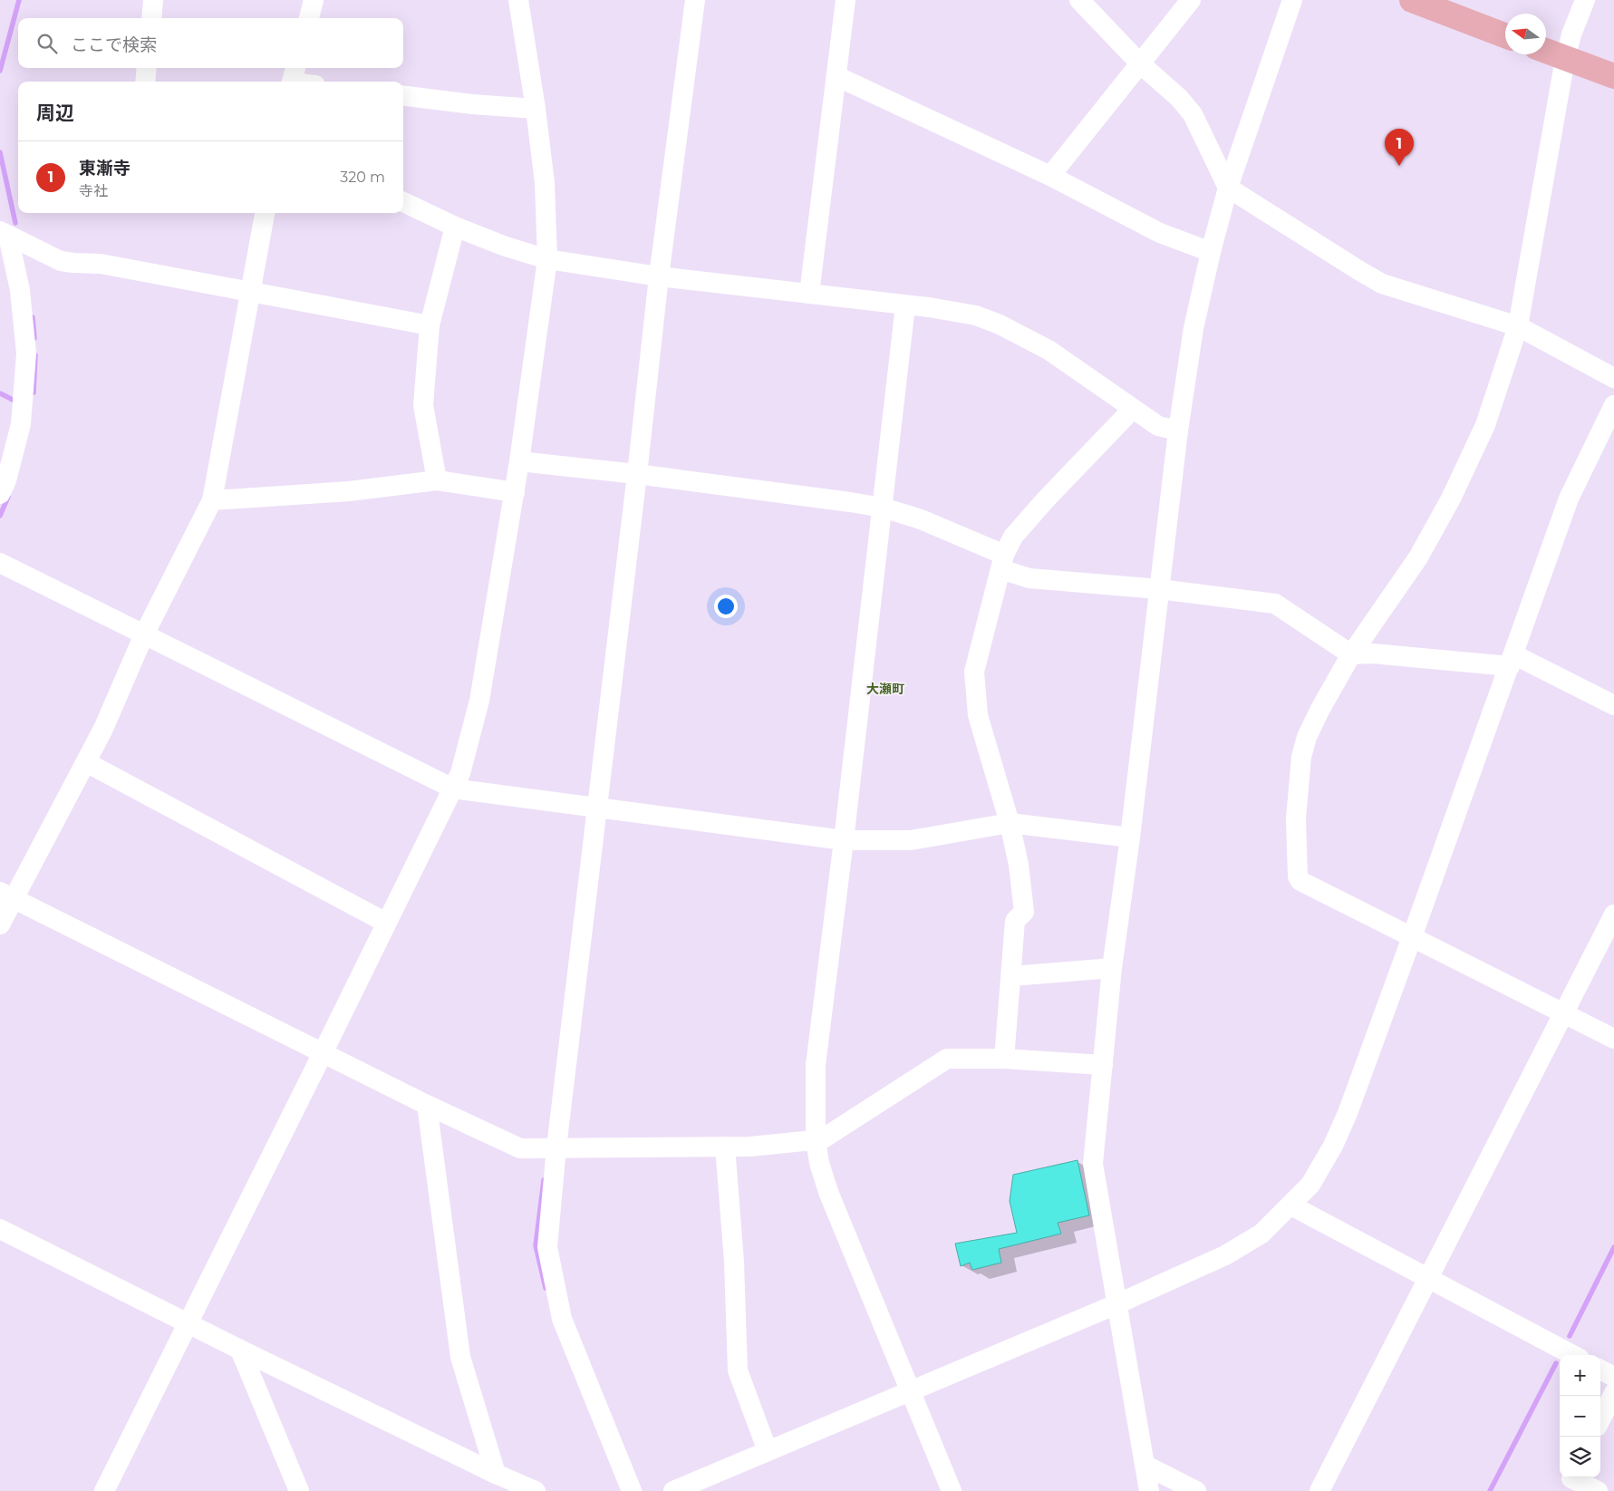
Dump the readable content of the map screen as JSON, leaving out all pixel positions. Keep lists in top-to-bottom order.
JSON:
{
  "districts": ["大瀬町"],
  "north": "left",
  "page": {
    "search": "ここで検索",
    "heading": "周辺",
    "pins": "1",
    "list": [
      {
        "mark": "1",
        "name": "東漸寺",
        "note": "寺社",
        "value": "320 m"
      }
    ],
    "map_buttons": ["+", "−"]
  }
}
